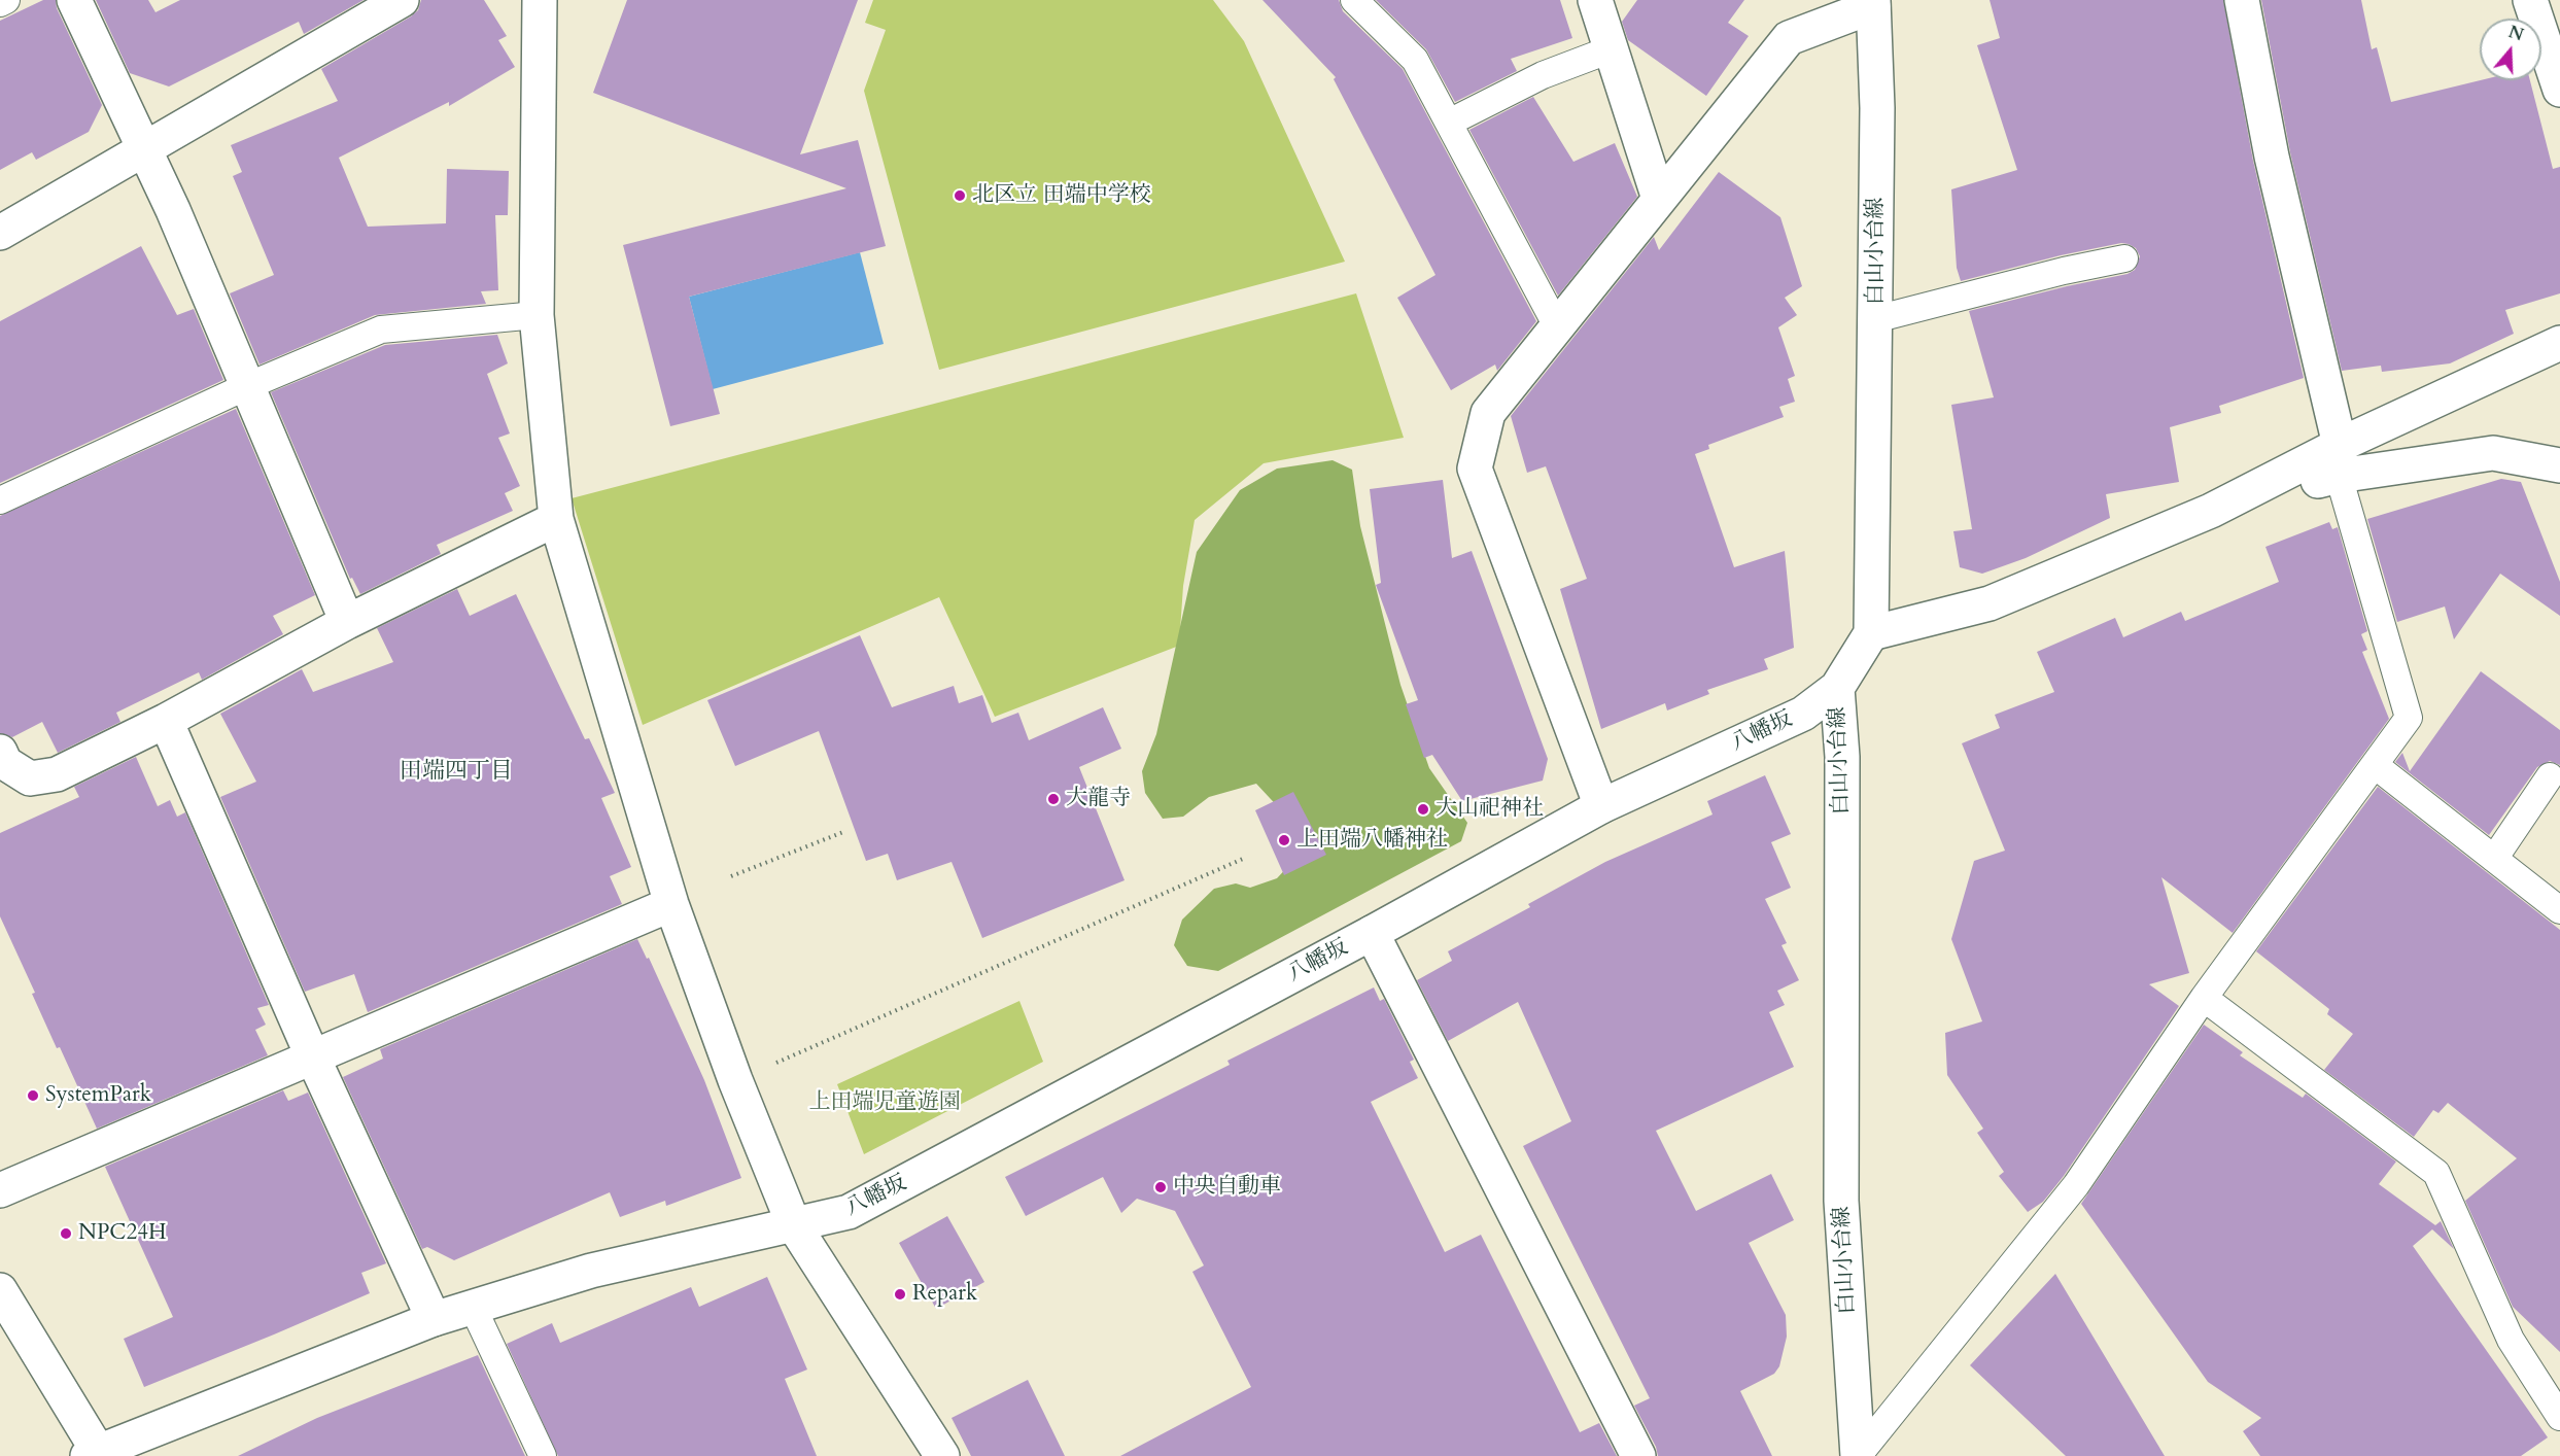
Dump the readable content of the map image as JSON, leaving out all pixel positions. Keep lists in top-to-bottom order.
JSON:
{
  "streets": {
    "street": ["白山小台線", "八幡坂"]
  },
  "crossings": [
    ["白山小台線", "八幡坂"]
  ],
  "districts": ["田端四丁目"],
  "parks": ["上田端児童遊園"],
  "places": [
    "北区立 田端中学校",
    "大龍寺",
    "大山祀神社",
    "上田端八幡神社",
    "SystemPark",
    "中央自動車",
    "NPC24H",
    "Repark"
  ],
  "north": "top"
}
